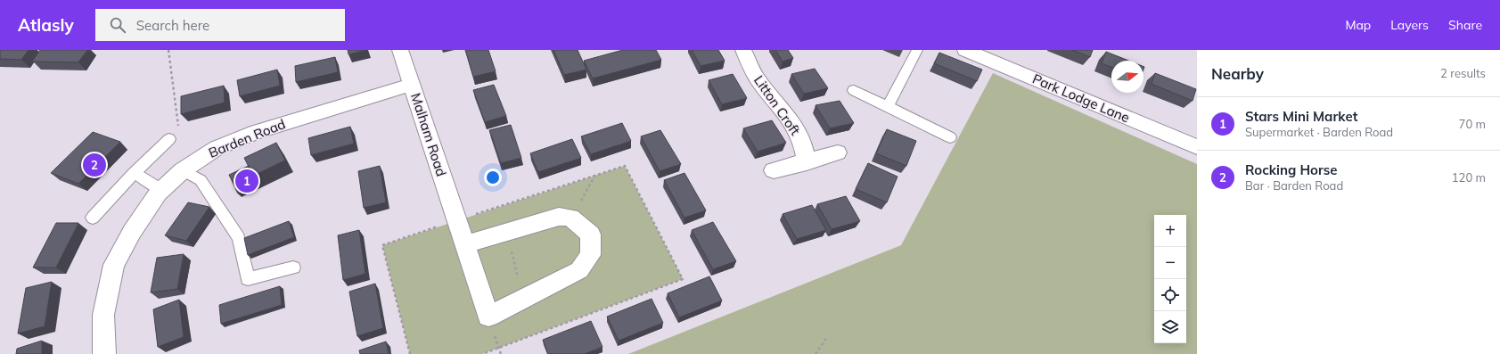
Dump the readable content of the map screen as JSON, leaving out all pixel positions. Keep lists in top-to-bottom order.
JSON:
{
  "streets": {
    "street": [
      "Park Lodge Lane",
      "Litton Croft",
      "Malham Road",
      "Barden Road"
    ]
  },
  "crossings": [
    ["Malham Road", "Barden Road"]
  ],
  "north": "right",
  "page": {
    "header": "Atlasly",
    "search": "Search here",
    "nav": ["Map", "Layers", "Share"],
    "heading": ["Nearby", "2 results"],
    "list": [
      {
        "mark": "1",
        "name": "Stars Mini Market",
        "note": "Supermarket · Barden Road",
        "value": "70 m"
      },
      {
        "mark": "2",
        "name": "Rocking Horse",
        "note": "Bar · Barden Road",
        "value": "120 m"
      }
    ],
    "pins": ["2", "1"],
    "map_buttons": ["+", "−"]
  }
}
